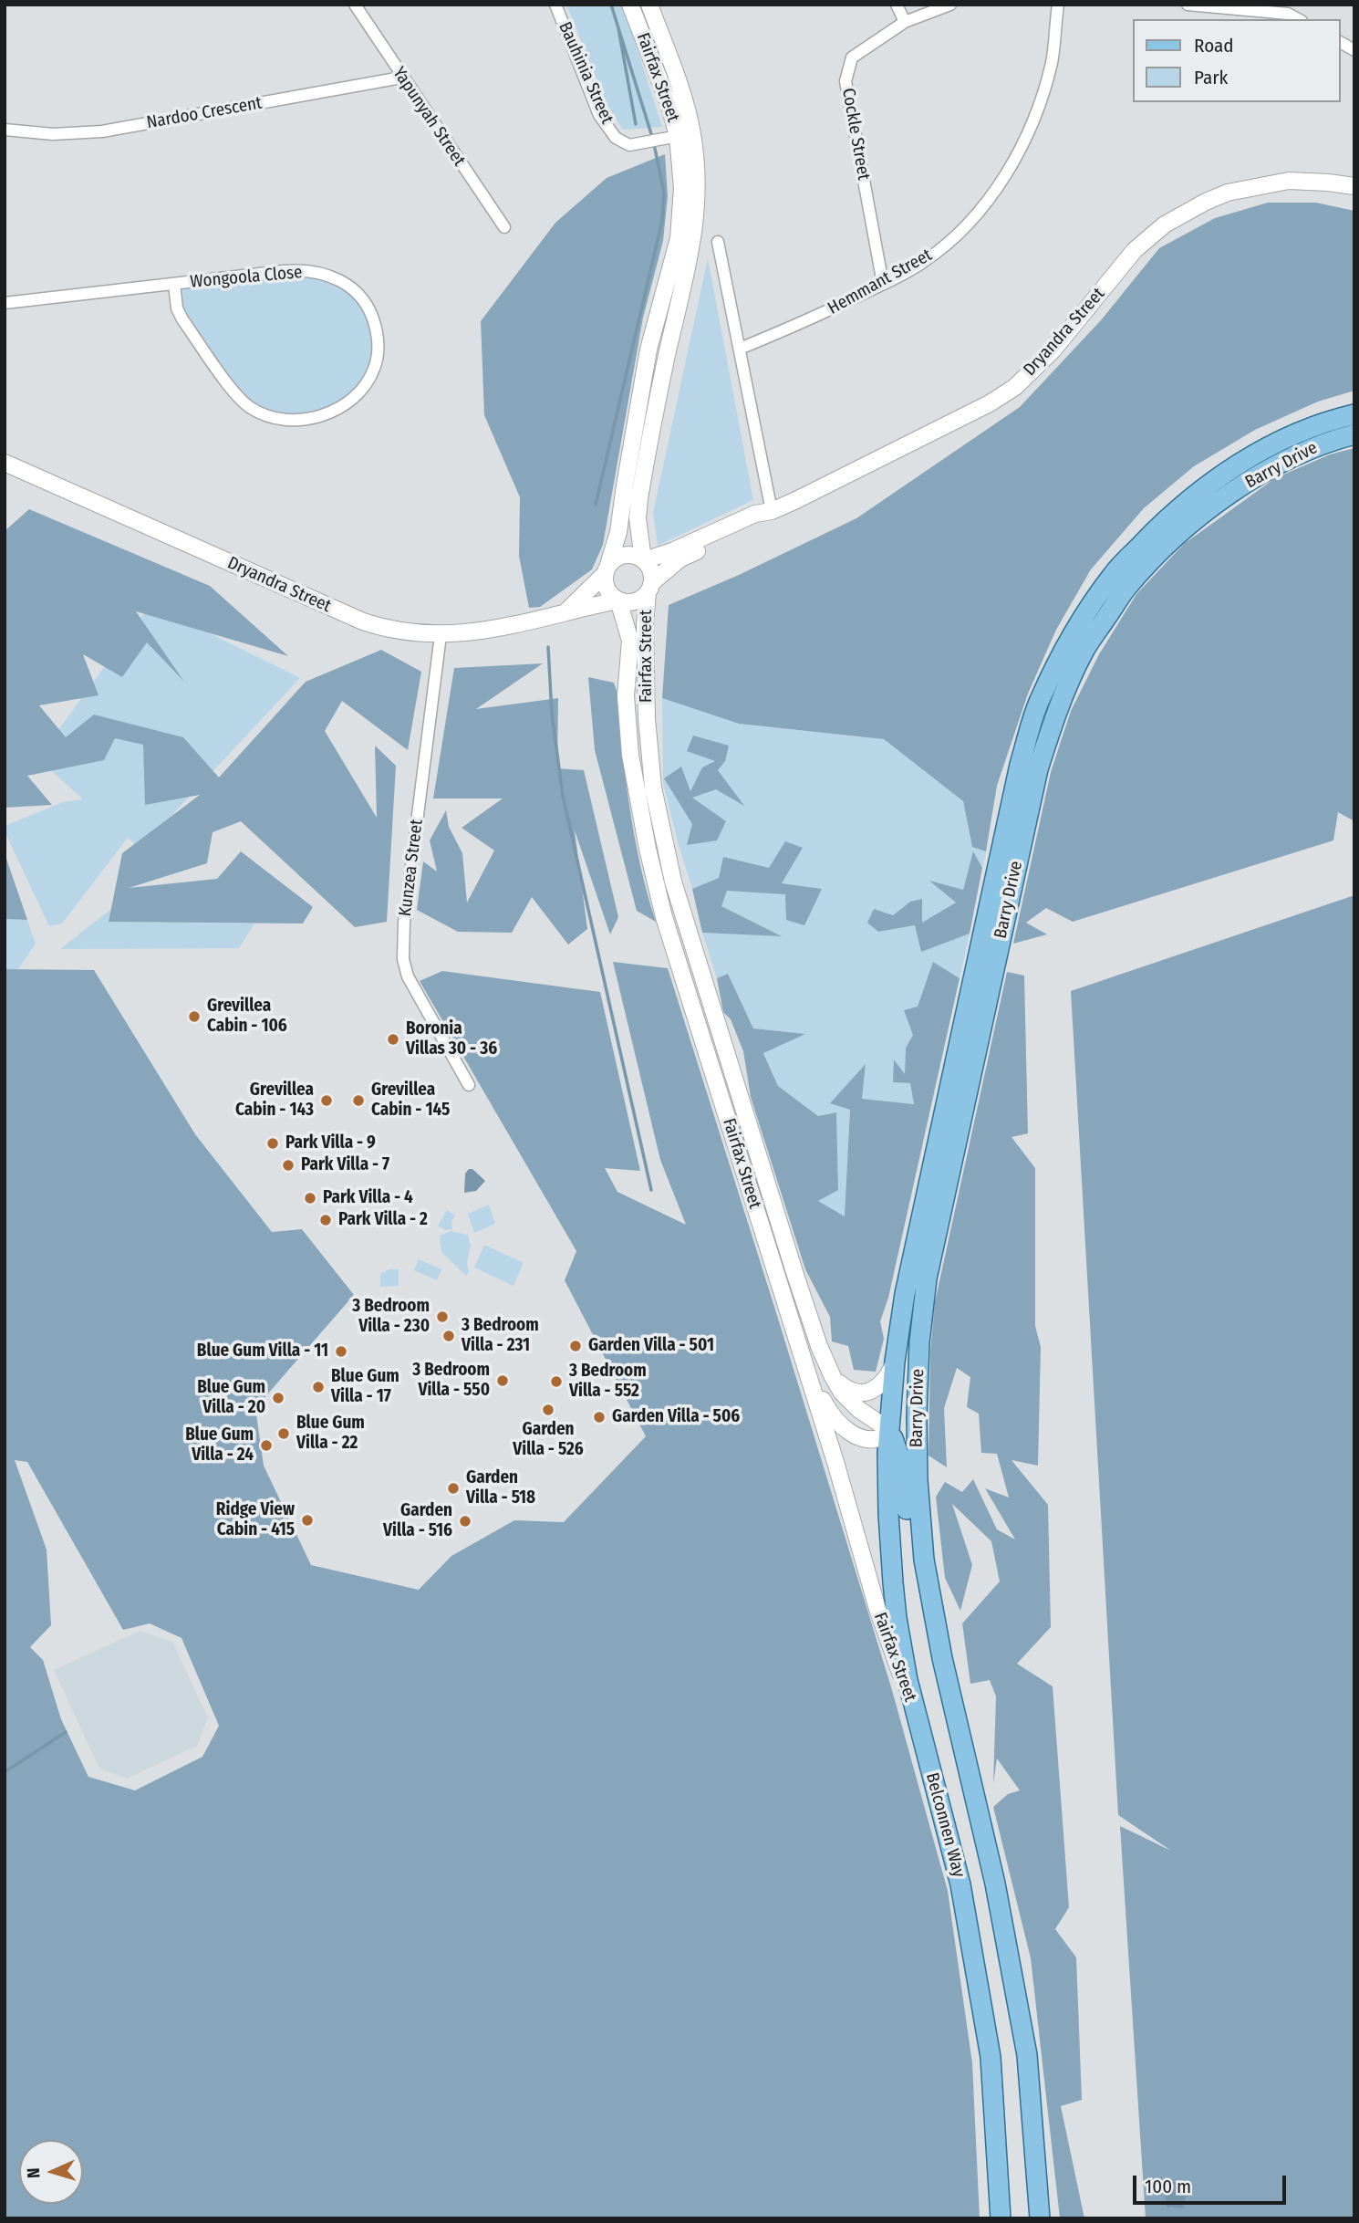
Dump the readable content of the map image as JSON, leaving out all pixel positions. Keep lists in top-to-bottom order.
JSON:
{
  "streets": {
    "main road": [
      "Fairfax Street",
      "Dryandra Street",
      "Barry Drive",
      "Belconnen Way"
    ],
    "street": [
      "Bauhinia Street",
      "Nardoo Crescent",
      "Yapunyah Street",
      "Cockle Street",
      "Wongoola Close",
      "Hemmant Street",
      "Kunzea Street"
    ]
  },
  "crossings": [
    ["Bauhinia Street", "Fairfax Street"],
    ["Fairfax Street", "Dryandra Street"],
    ["Fairfax Street", "Barry Drive"],
    ["Fairfax Street", "Belconnen Way"],
    ["Nardoo Crescent", "Yapunyah Street"],
    ["Cockle Street", "Hemmant Street"],
    ["Dryandra Street", "Kunzea Street"],
    ["Barry Drive", "Belconnen Way"]
  ],
  "places": [
    "Grevillea Cabin - 106",
    "Boronia Villas 30 - 36",
    "Grevillea Cabin - 143",
    "Grevillea Cabin - 145",
    "Park Villa - 9",
    "Park Villa - 7",
    "Park Villa - 4",
    "Park Villa - 2",
    "3 Bedroom Villa - 230",
    "3 Bedroom Villa - 231",
    "Garden Villa - 501",
    "Blue Gum Villa - 11",
    "3 Bedroom Villa - 550",
    "3 Bedroom Villa - 552",
    "Blue Gum Villa - 17",
    "Blue Gum Villa - 20",
    "Garden Villa - 526",
    "Garden Villa - 506",
    "Blue Gum Villa - 22",
    "Blue Gum Villa - 24",
    "Garden Villa - 518",
    "Ridge View Cabin - 415",
    "Garden Villa - 516"
  ],
  "legend": ["Road", "Park"],
  "scale_bar": "100 m",
  "north": "left"
}
